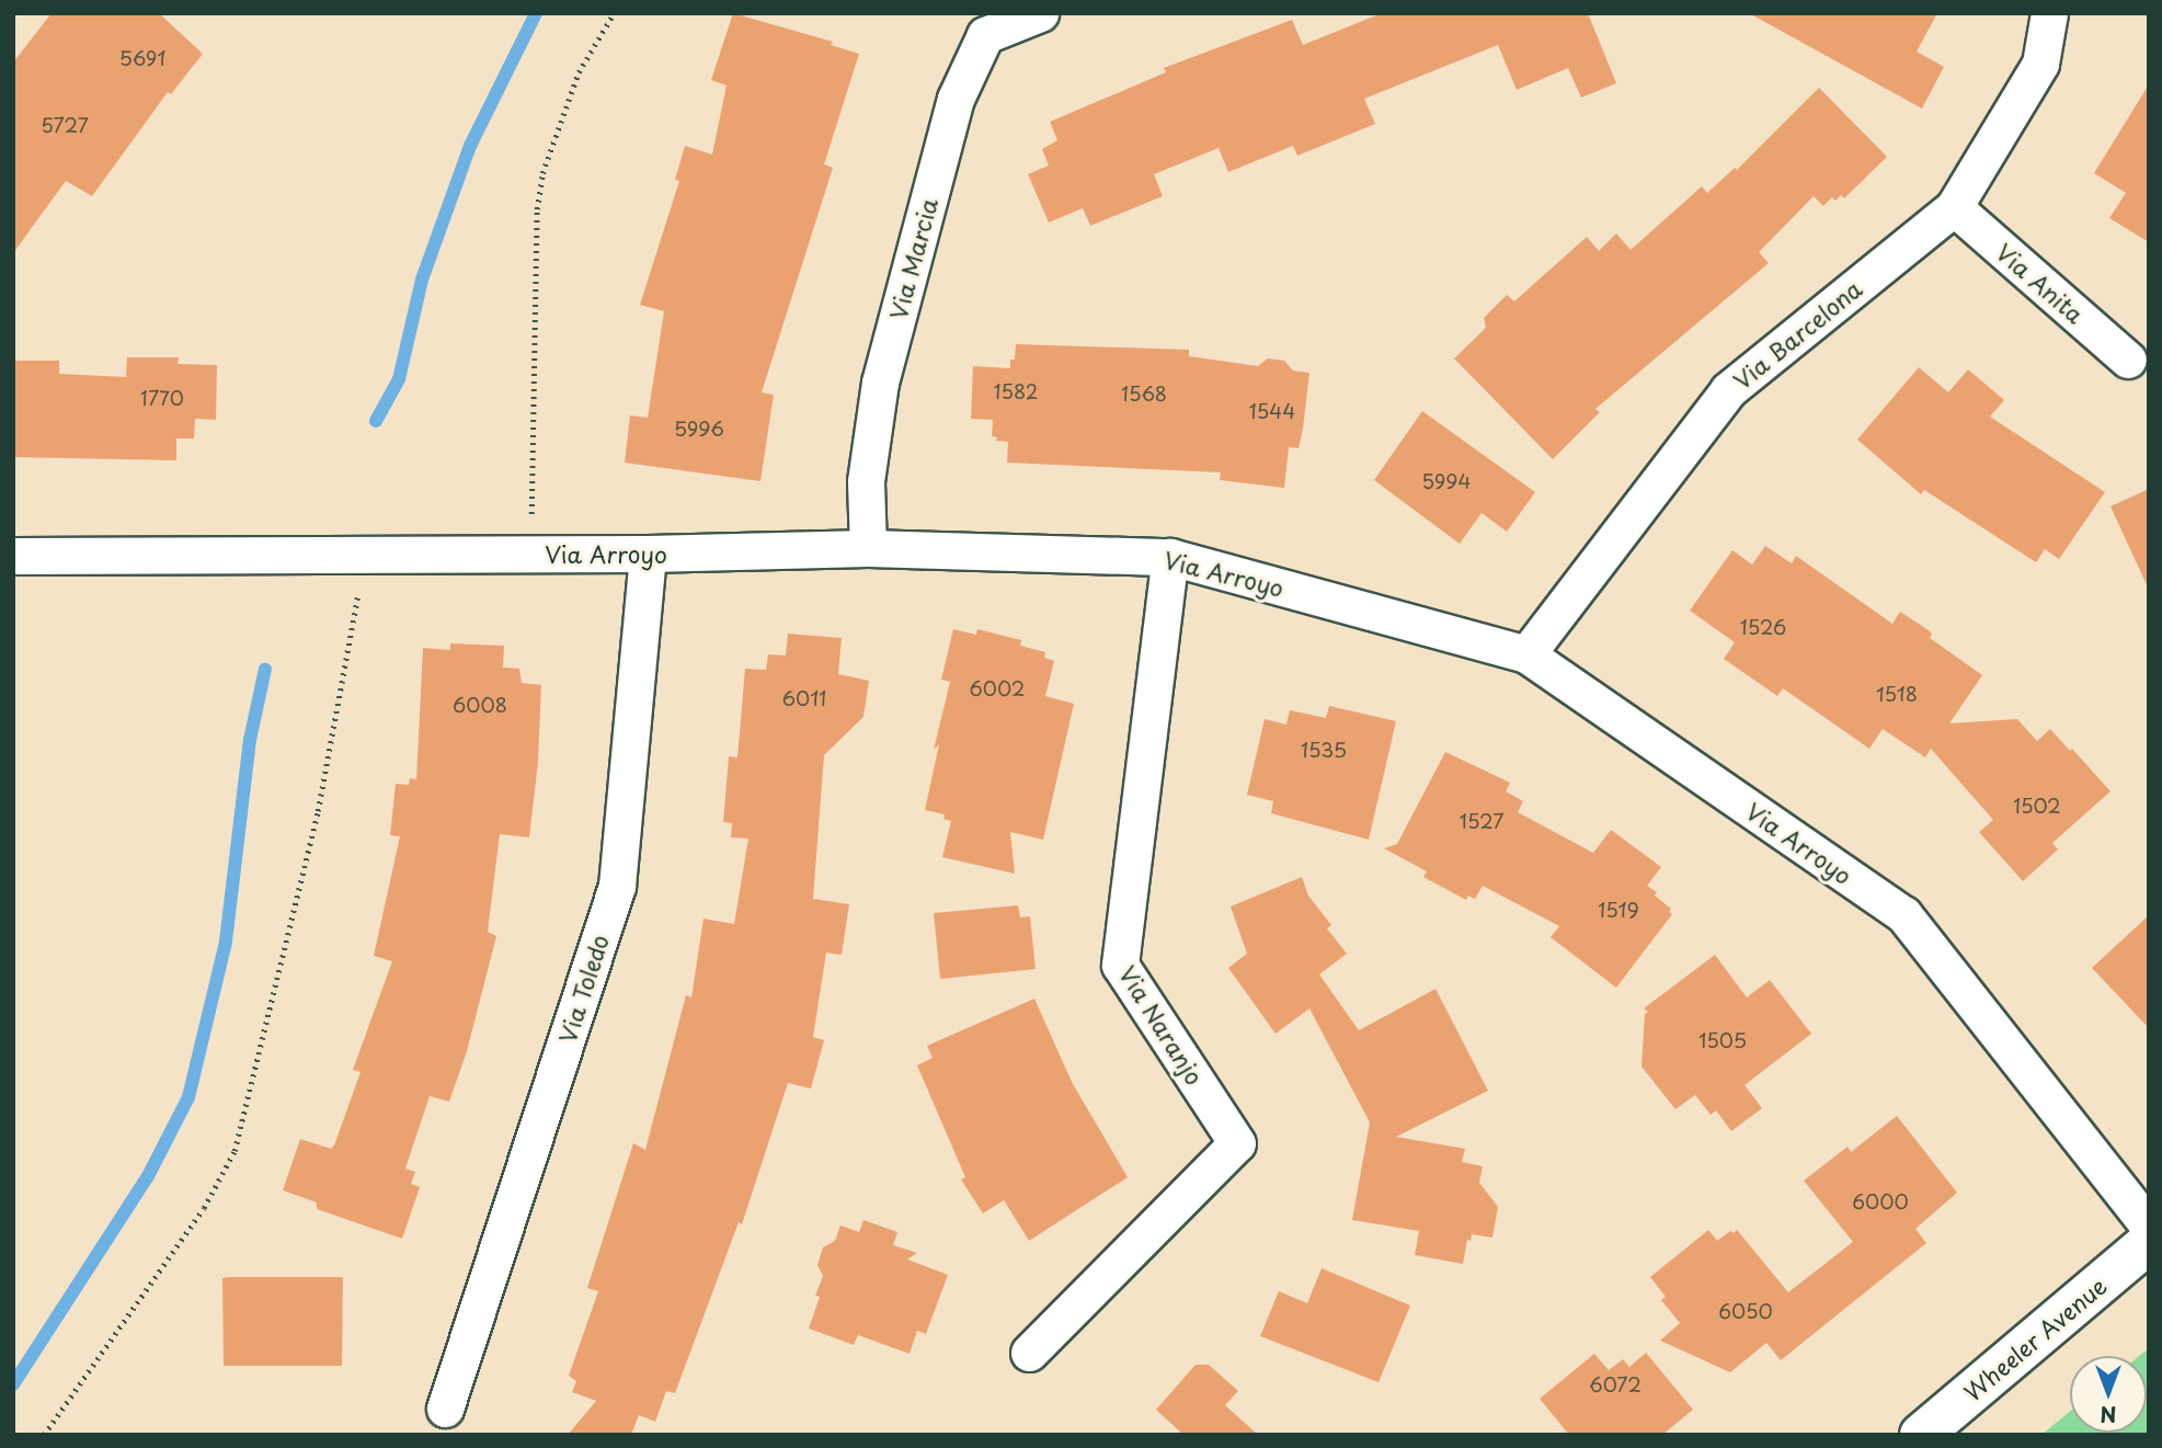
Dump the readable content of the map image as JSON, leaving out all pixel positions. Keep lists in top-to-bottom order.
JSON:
{
  "streets": {
    "main road": ["Wheeler Avenue"],
    "street": [
      "Via Marcia",
      "Via Anita",
      "Via Barcelona",
      "Via Arroyo",
      "Via Toledo",
      "Via Naranjo"
    ]
  },
  "crossings": [
    ["Via Marcia", "Via Arroyo"],
    ["Via Anita", "Via Barcelona"],
    ["Via Barcelona", "Via Arroyo"],
    ["Via Arroyo", "Via Toledo"],
    ["Via Arroyo", "Via Naranjo"]
  ],
  "house_numbers": [
    "5691",
    "5727",
    "1582",
    "1568",
    "1770",
    "1544",
    "5996",
    "5994",
    "1526",
    "6002",
    "1518",
    "6011",
    "6008",
    "1535",
    "1502",
    "1527",
    "1519",
    "1505",
    "6000",
    "6050",
    "6072"
  ],
  "north": "bottom"
}
